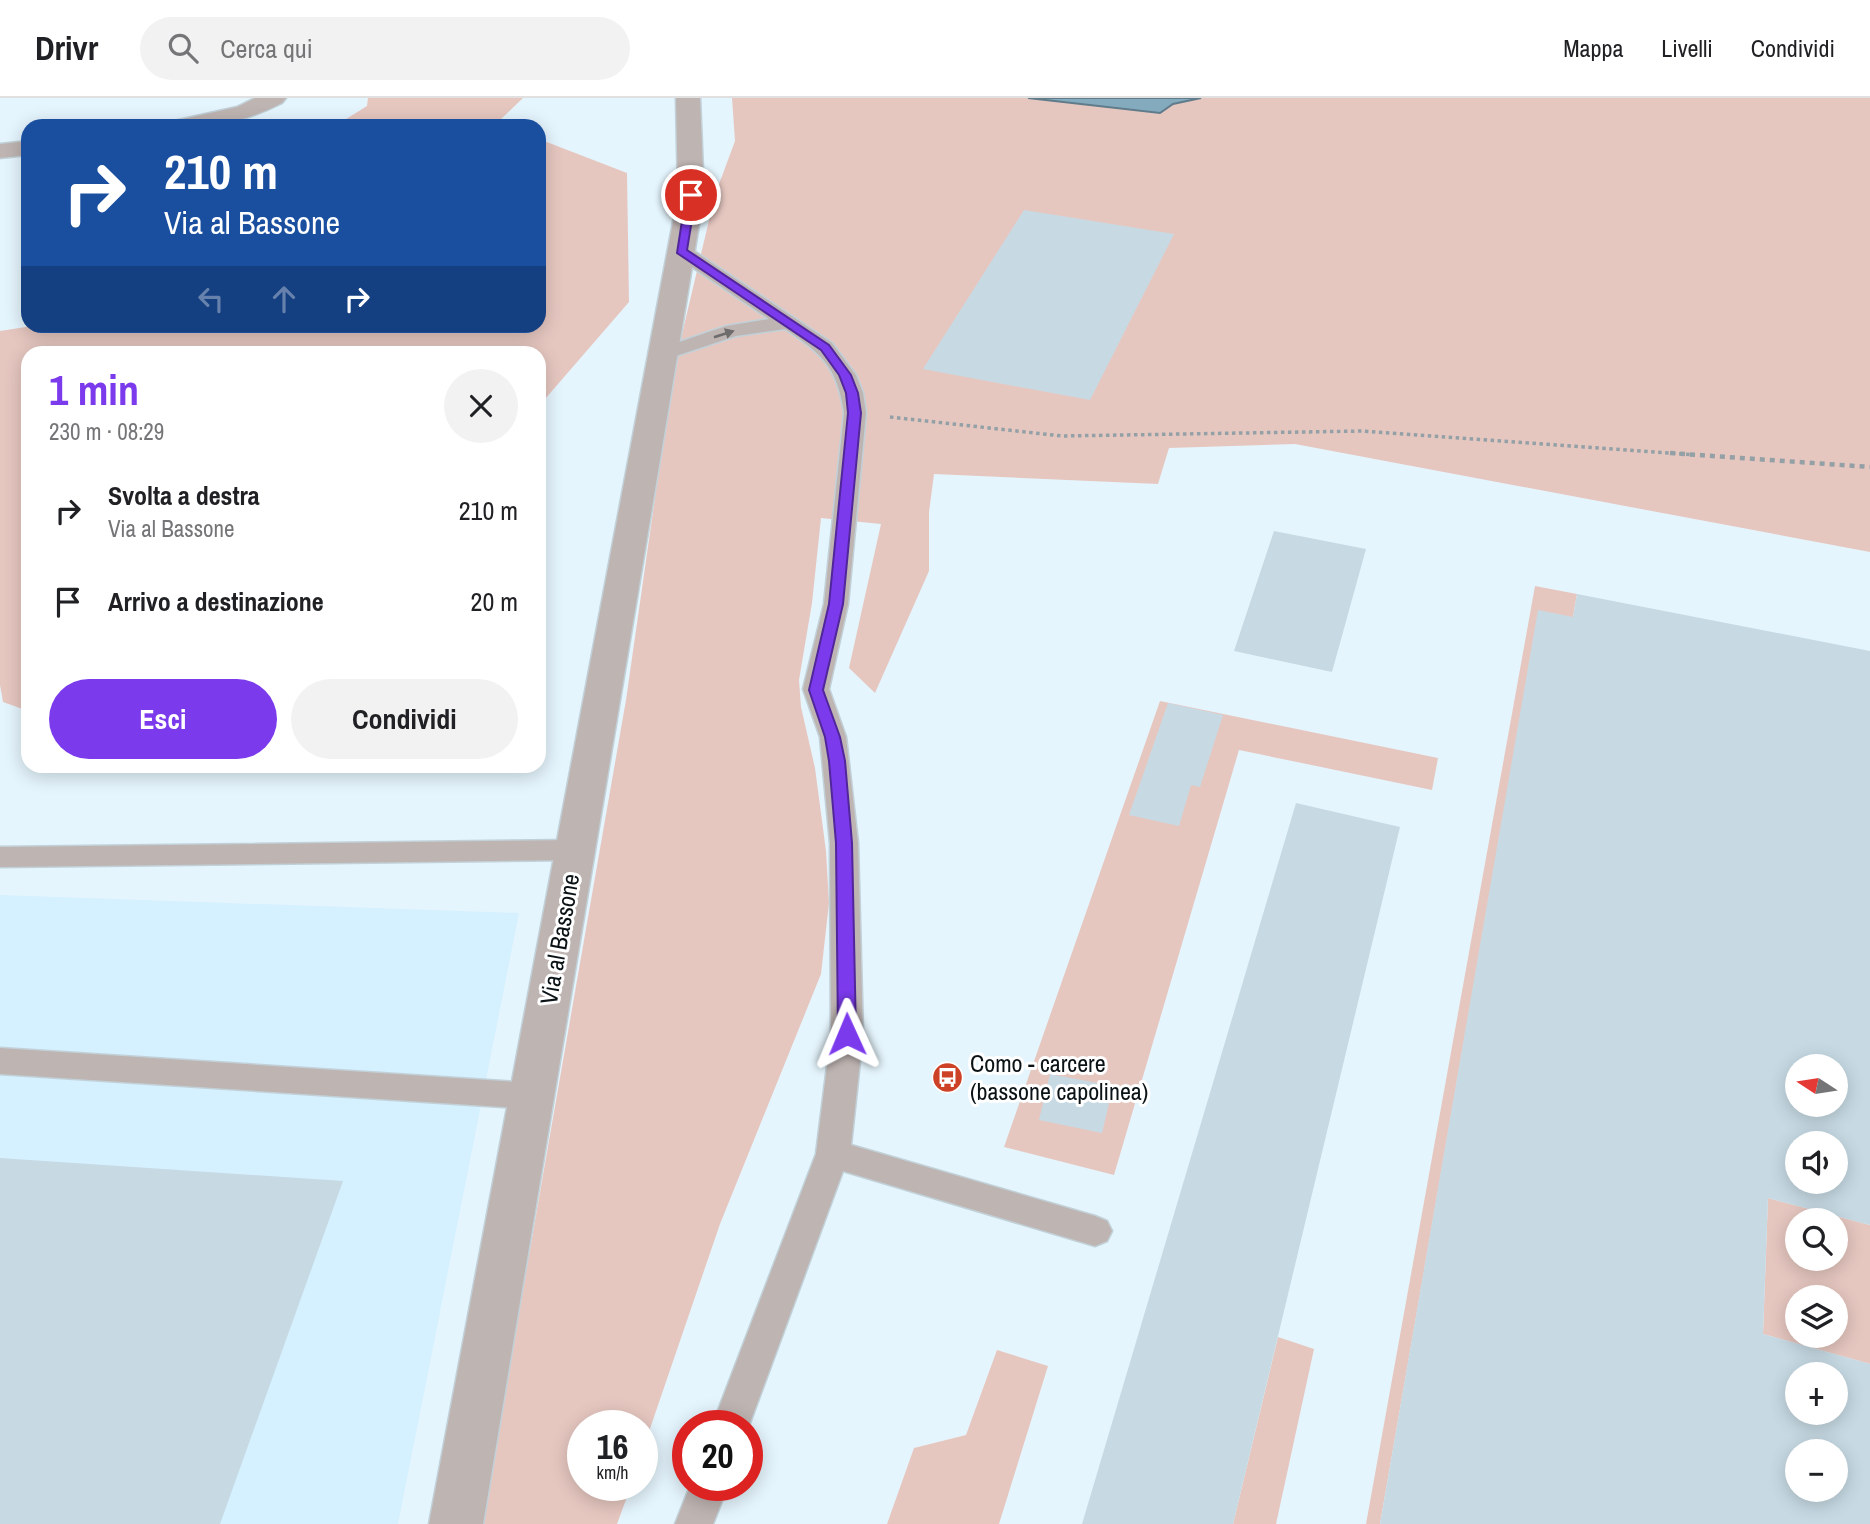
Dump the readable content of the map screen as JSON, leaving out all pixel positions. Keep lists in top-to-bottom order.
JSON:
{
  "streets": {
    "street": ["Via al Bassone"]
  },
  "places": {
    "bus stop": ["Como - carcere (bassone capolinea)"]
  },
  "north": "left",
  "page": {
    "header": "Drivr",
    "search": "Cerca qui",
    "nav": ["Mappa", "Livelli", "Condividi"],
    "turn": ["210 m", "Via al Bassone"],
    "heading": ["1 min", "230 m · 08:29"],
    "list": [
      {
        "name": "Svolta a destra",
        "note": "Via al Bassone",
        "value": "210 m"
      },
      {
        "name": "Arrivo a destinazione",
        "value": "20 m"
      }
    ],
    "buttons": ["Esci", "Condividi"],
    "map_buttons": ["+", "−"],
    "speed": "16 km/h",
    "limit": "20"
  }
}
